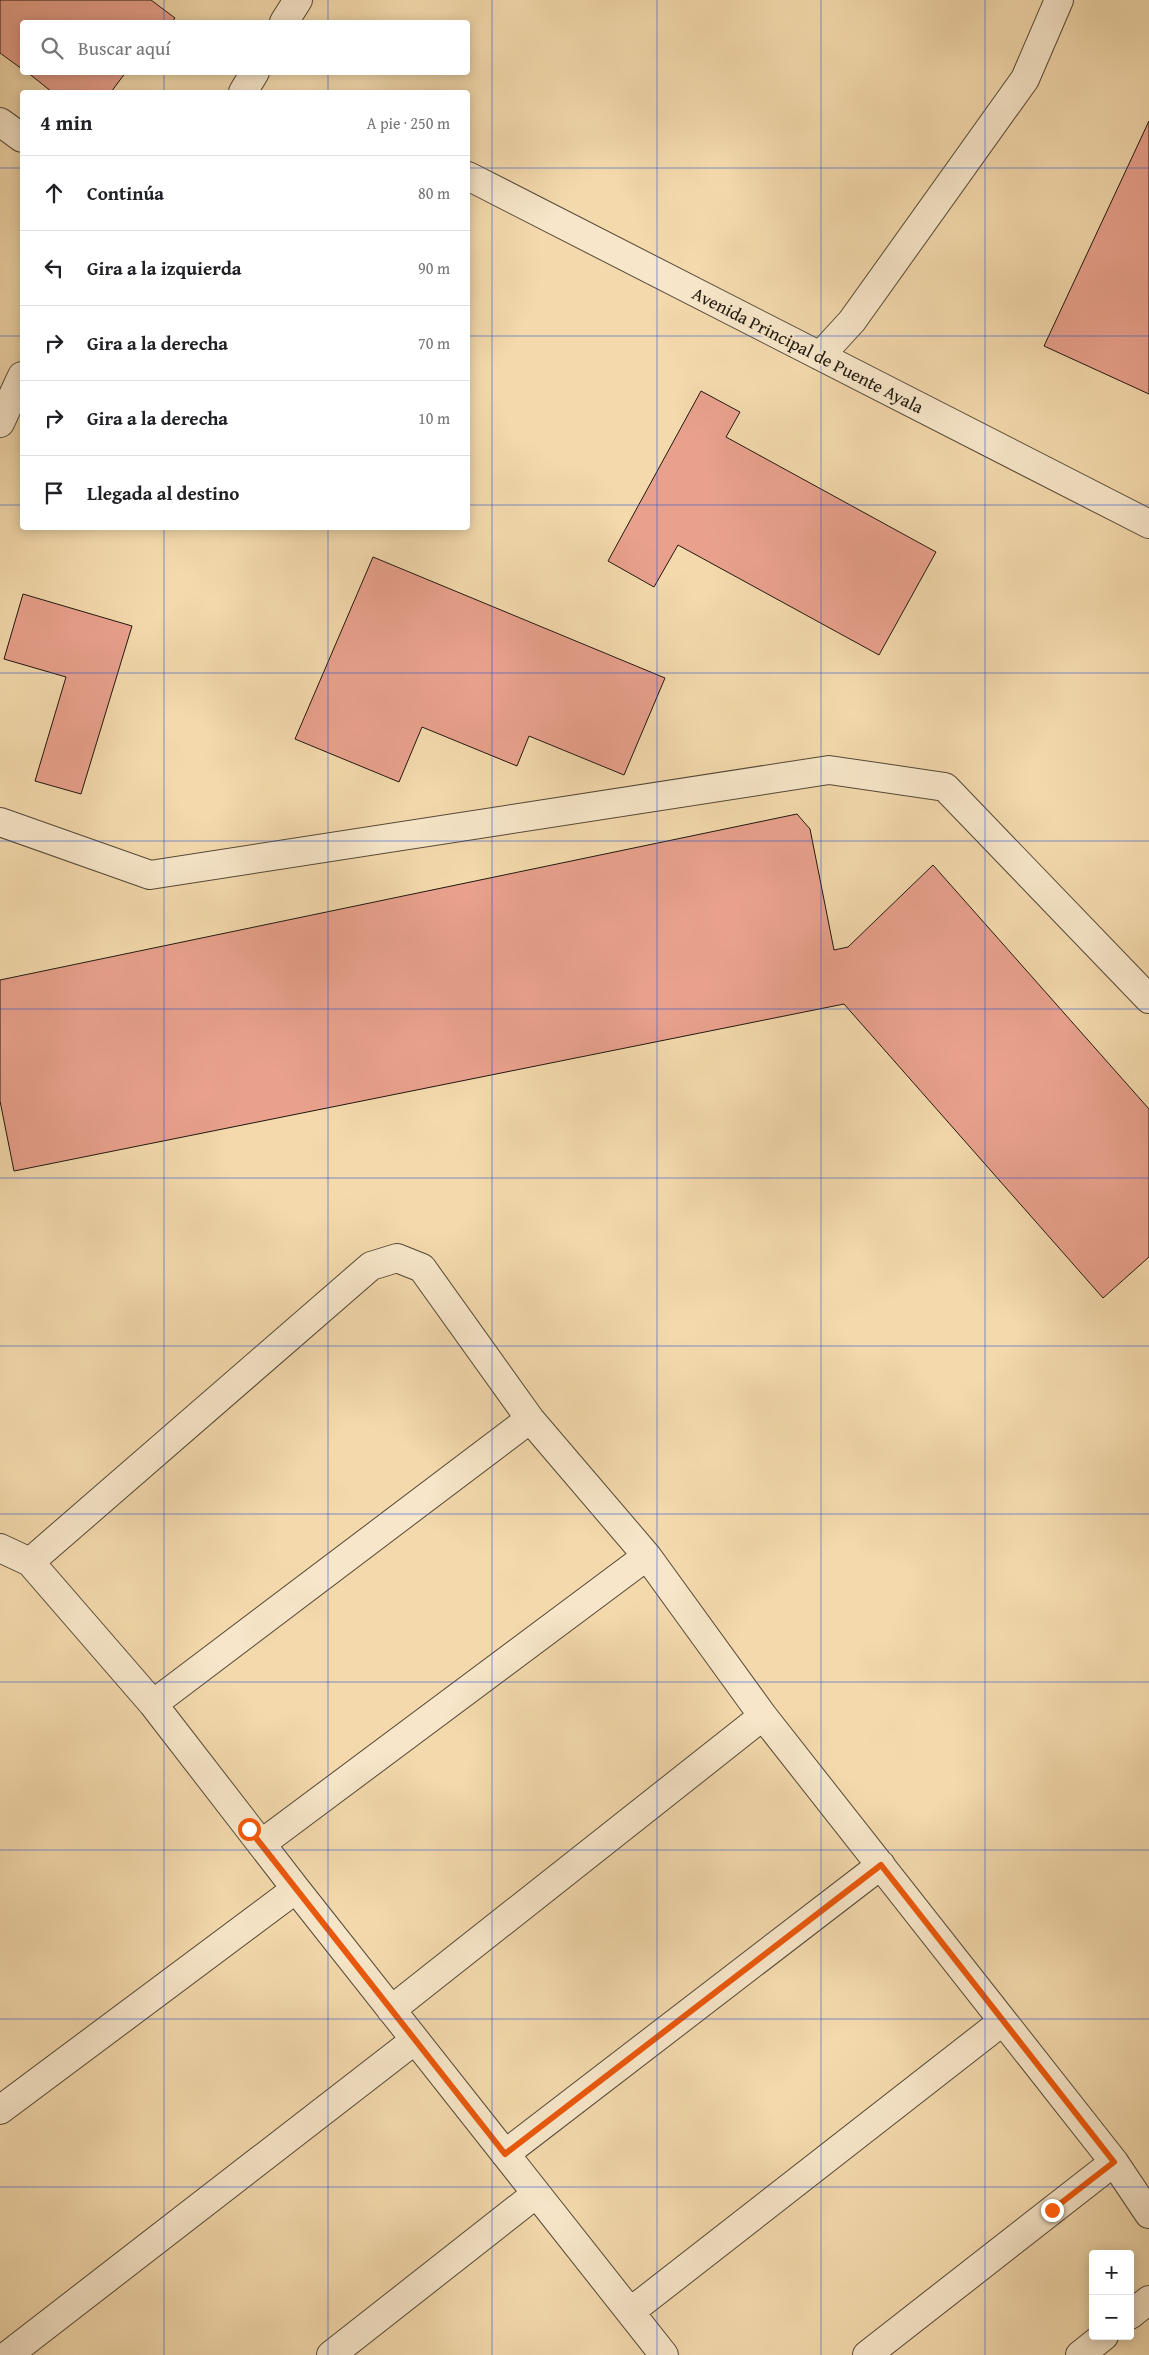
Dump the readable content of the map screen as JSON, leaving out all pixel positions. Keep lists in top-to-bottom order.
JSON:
{
  "streets": {
    "street": ["Avenida Principal de Puente Ayala"]
  },
  "page": {
    "search": "Buscar aquí",
    "heading": ["4 min", "A pie · 250 m"],
    "list": [
      ["Continúa", "80 m"],
      ["Gira a la izquierda", "90 m"],
      ["Gira a la derecha", "70 m"],
      ["Gira a la derecha", "10 m"],
      "Llegada al destino"
    ],
    "map_buttons": ["+", "−"]
  }
}
